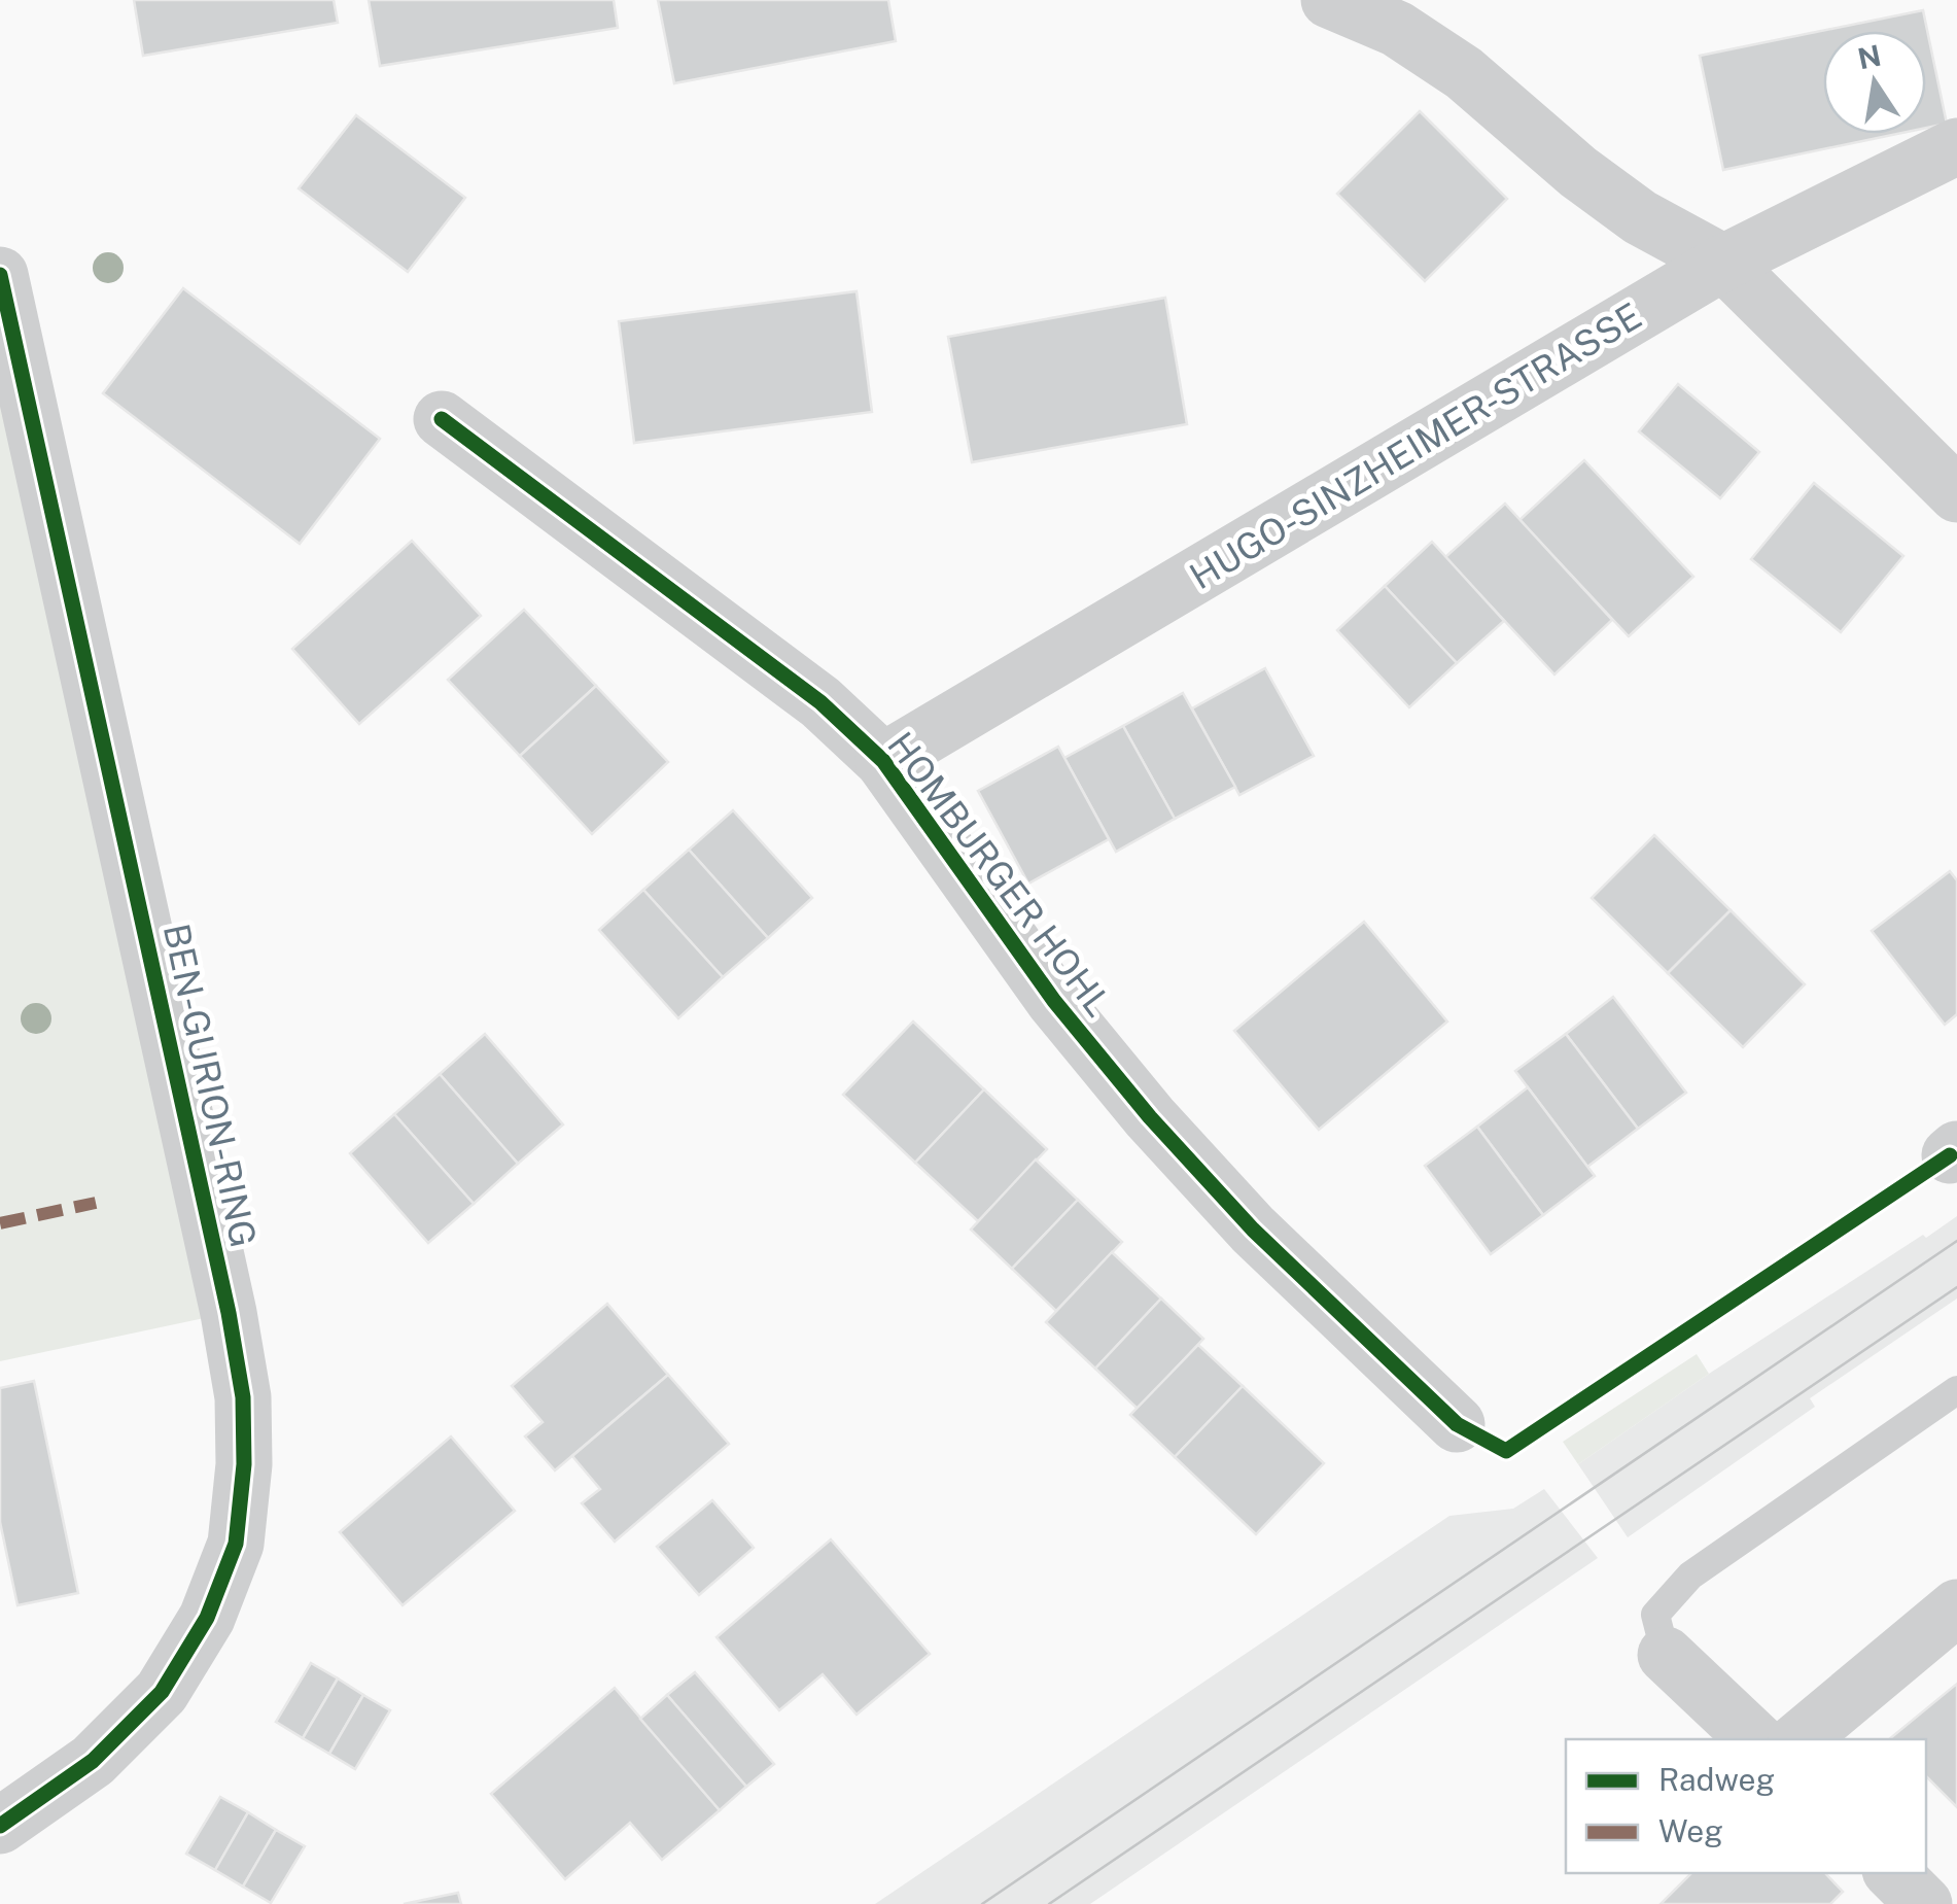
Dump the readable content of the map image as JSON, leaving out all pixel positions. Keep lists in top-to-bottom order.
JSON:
{
  "streets": {
    "street": ["HUGO-SINZHEIMER-STRASSE", "HOMBURGER HOHL", "BEN-GURION-RING"]
  },
  "crossings": [
    ["HUGO-SINZHEIMER-STRASSE", "HOMBURGER HOHL"]
  ],
  "legend": ["Radweg", "Weg"],
  "north": "top"
}
